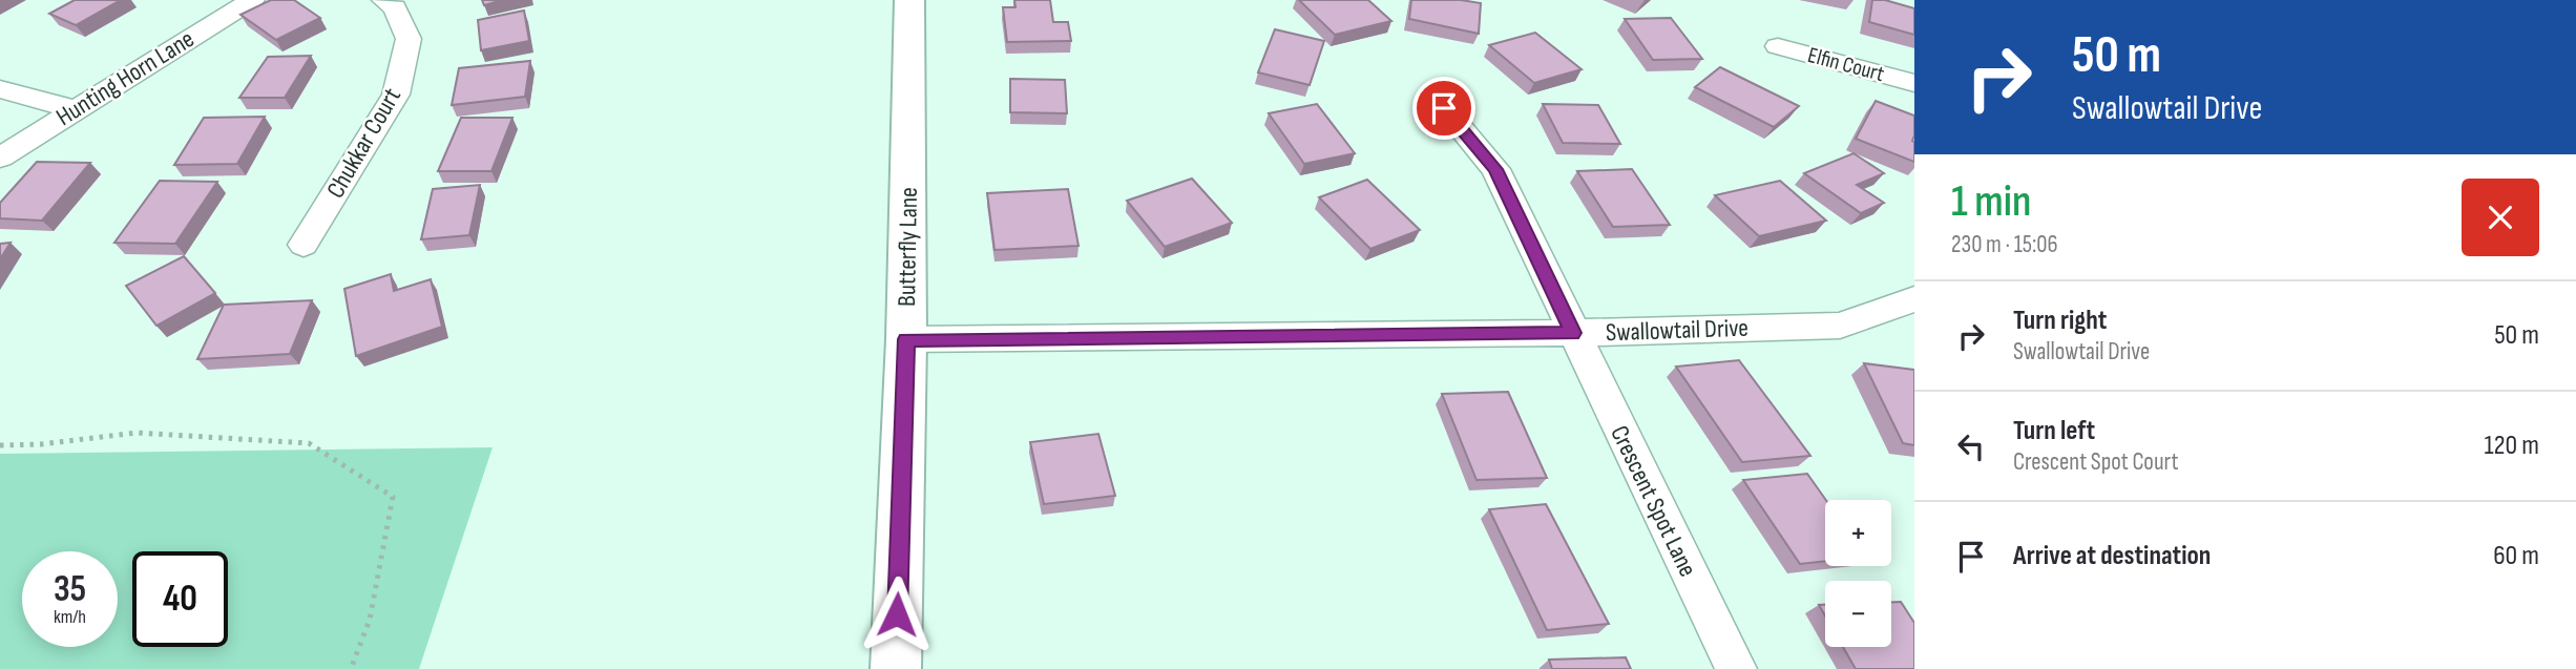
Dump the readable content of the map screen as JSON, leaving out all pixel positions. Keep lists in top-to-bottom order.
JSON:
{
  "streets": {
    "street": [
      "Elfin Court",
      "Hunting Horn Lane",
      "Chukkar Court",
      "Butterfly Lane",
      "Swallowtail Drive",
      "Crescent Spot Lane"
    ]
  },
  "crossings": [
    ["Butterfly Lane", "Swallowtail Drive"],
    ["Swallowtail Drive", "Crescent Spot Lane"]
  ],
  "page": {
    "turn": ["50 m", "Swallowtail Drive"],
    "heading": ["1 min", "230 m · 15:06"],
    "list": [
      {
        "name": "Turn right",
        "note": "Swallowtail Drive",
        "value": "50 m"
      },
      {
        "name": "Turn left",
        "note": "Crescent Spot Court",
        "value": "120 m"
      },
      {
        "name": "Arrive at destination",
        "value": "60 m"
      }
    ],
    "map_buttons": ["+", "−"],
    "speed": "35 km/h",
    "limit": "40"
  }
}
